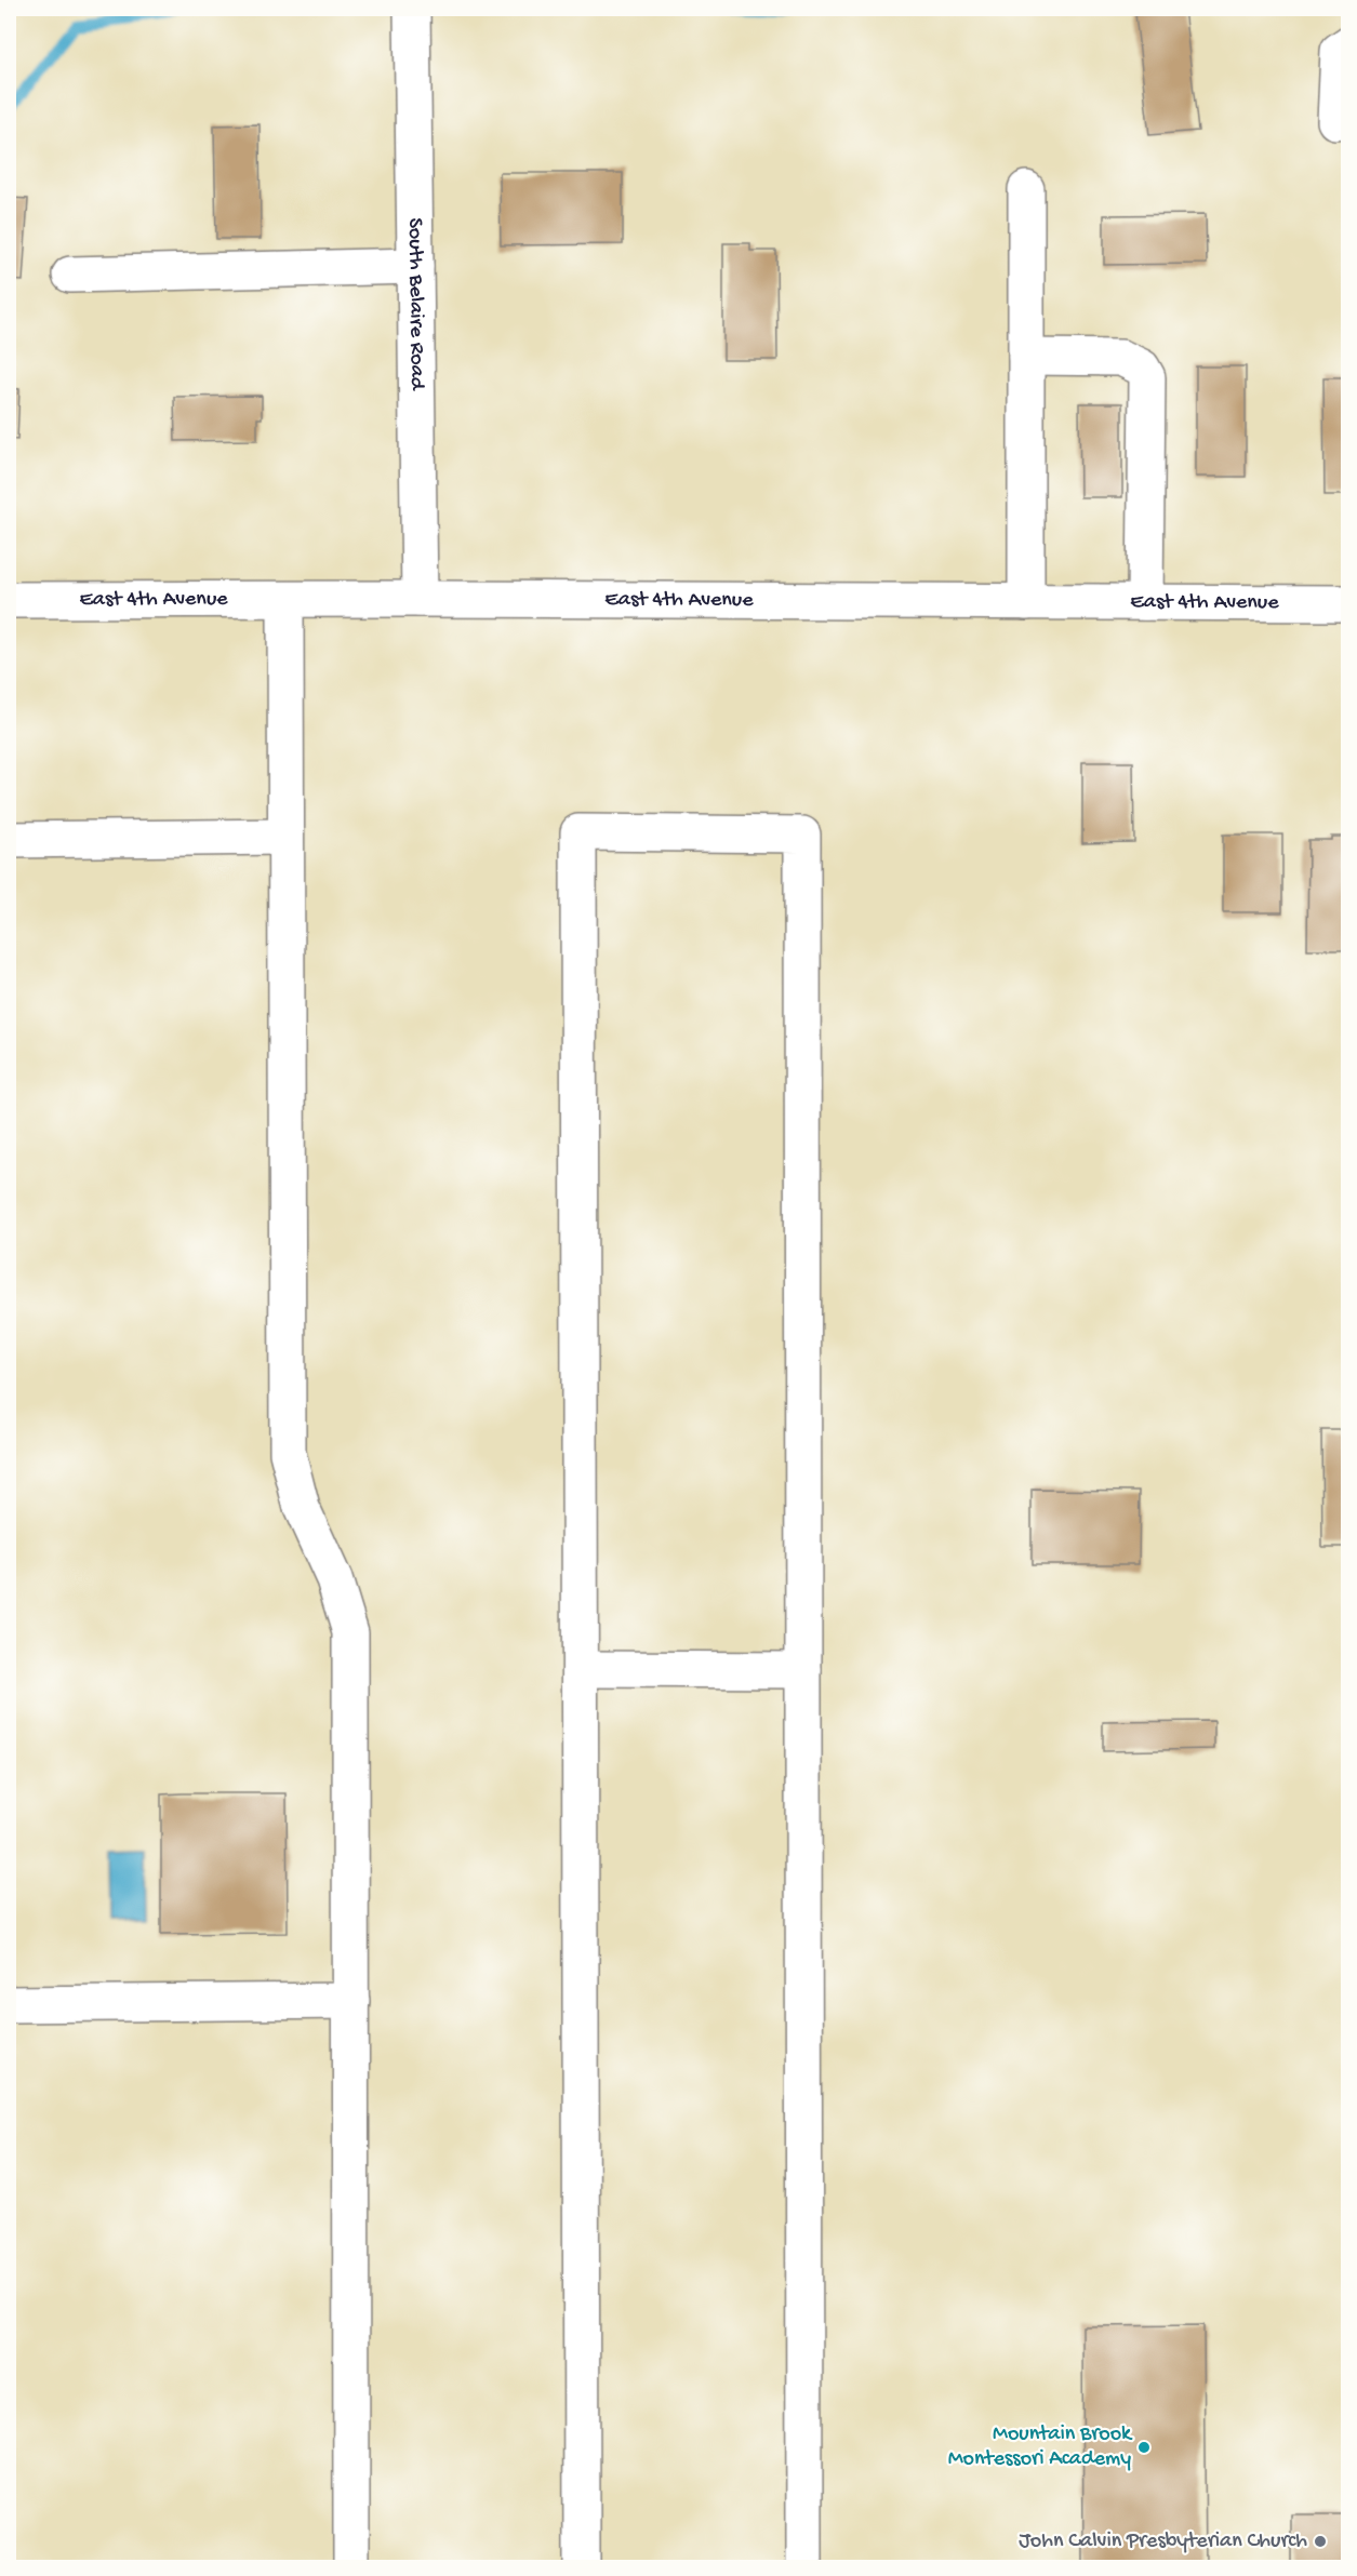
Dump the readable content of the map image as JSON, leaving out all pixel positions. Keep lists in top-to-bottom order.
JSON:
{
  "streets": {
    "street": ["South Belaire Road", "East 4th Avenue"]
  },
  "crossings": [
    ["South Belaire Road", "East 4th Avenue"]
  ],
  "places": ["Mountain Brook Montessori Academy", "John Calvin Presbyterian Church"]
}
